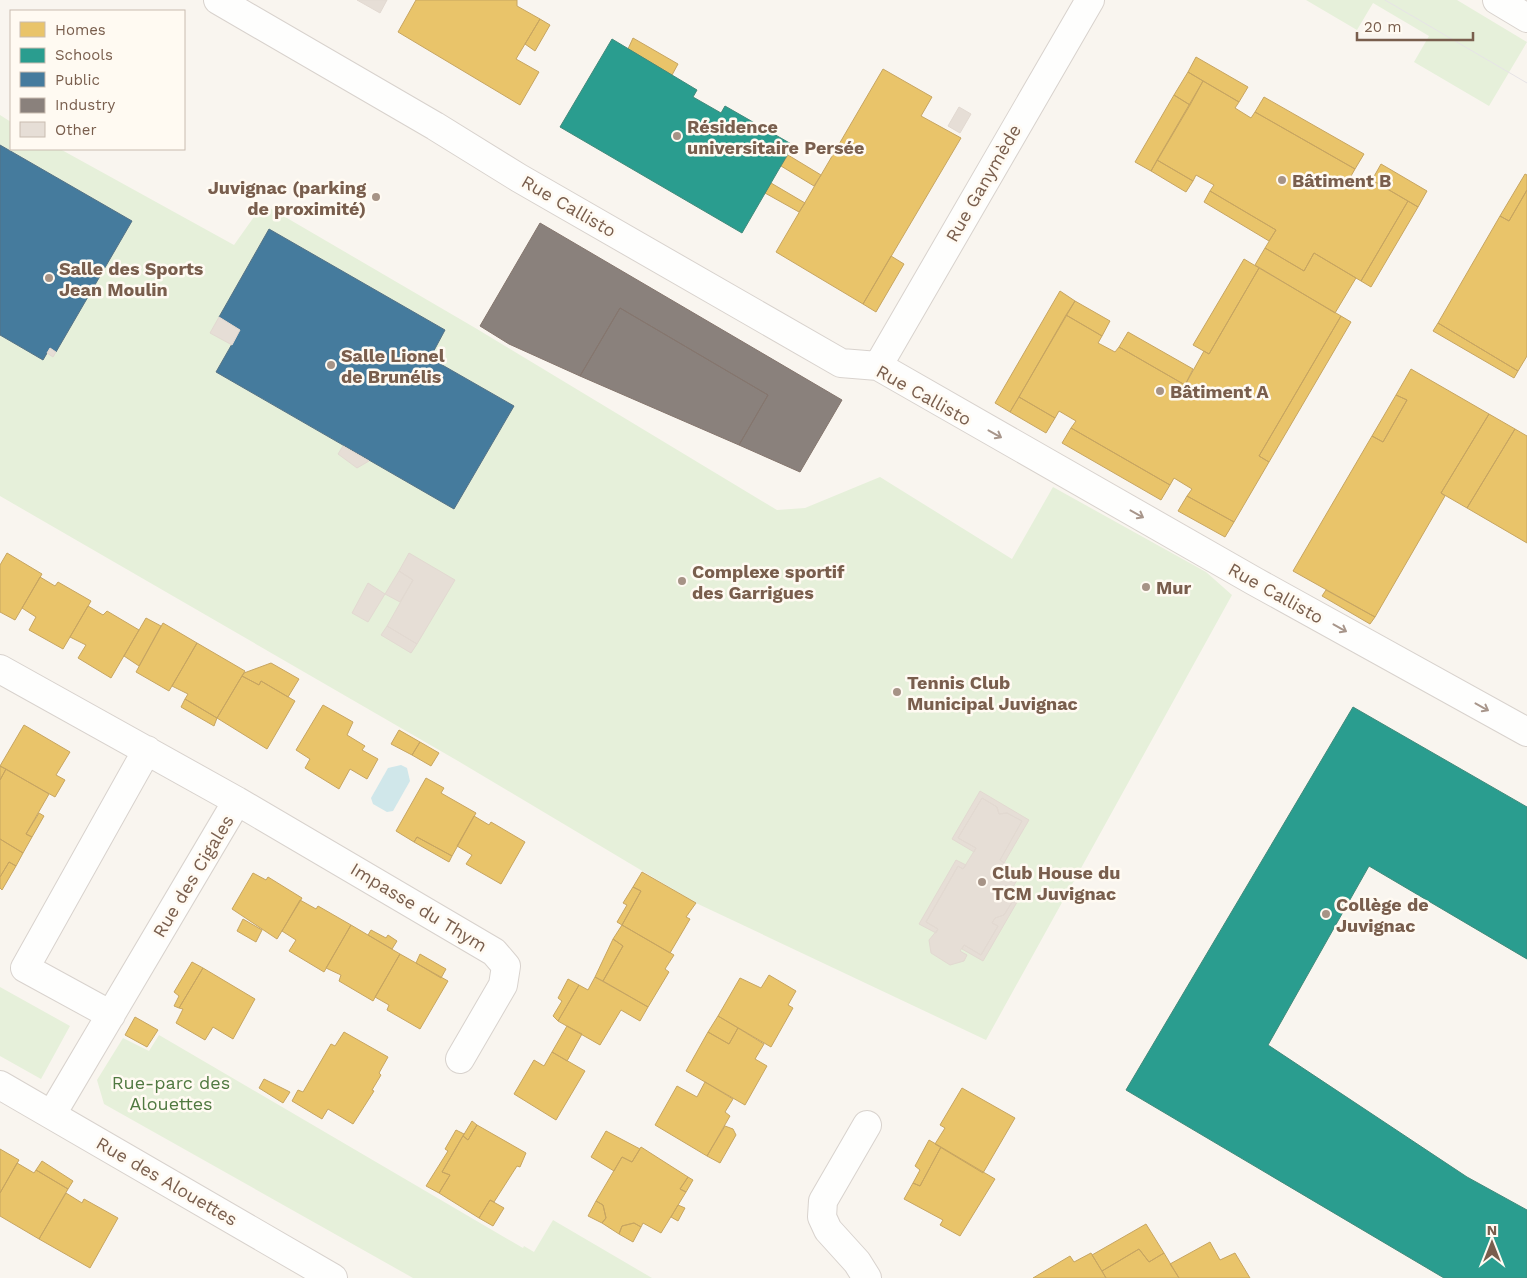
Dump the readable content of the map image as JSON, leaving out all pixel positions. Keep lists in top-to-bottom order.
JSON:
{
  "streets": {
    "street": [
      "Rue Ganymède",
      "Rue Callisto",
      "Rue des Cigales",
      "Impasse du Thym",
      "Rue des Alouettes"
    ]
  },
  "crossings": [
    ["Rue Ganymède", "Rue Callisto"],
    ["Rue des Cigales", "Impasse du Thym"],
    ["Rue des Cigales", "Rue des Alouettes"]
  ],
  "one_way": ["Rue Callisto"],
  "parks": ["Rue-parc des Alouettes"],
  "places": [
    "Résidence universitaire Persée",
    "Bâtiment B",
    "Juvignac (parking de proximité)",
    "Salle des Sports Jean Moulin",
    "Salle Lionel de Brunélis",
    "Bâtiment A",
    "Complexe sportif des Garrigues",
    "Mur",
    "Tennis Club Municipal Juvignac",
    "Club House du TCM Juvignac",
    "Collège de Juvignac"
  ],
  "legend": [
    "Homes",
    "Schools",
    "Public",
    "Industry",
    "Other"
  ],
  "scale_bar": "20 m",
  "north": "top"
}
